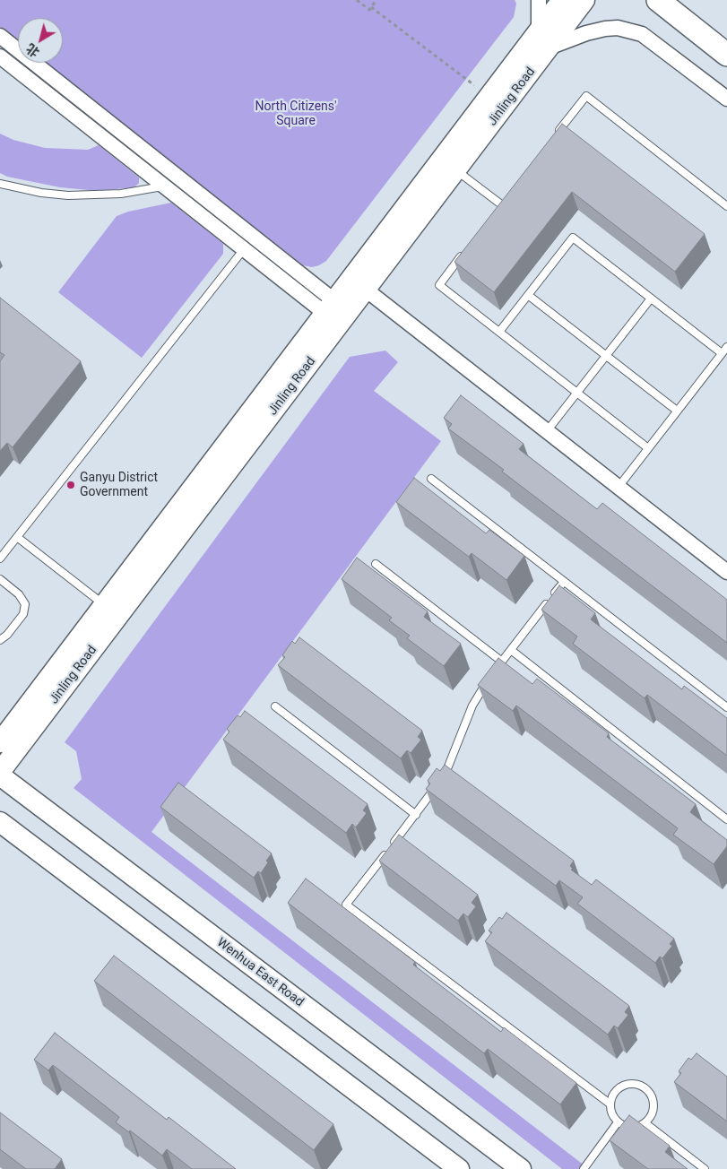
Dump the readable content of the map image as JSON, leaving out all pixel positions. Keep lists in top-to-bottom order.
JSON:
{
  "streets": {
    "street": ["Jinling Road", "Wenhua East Road"]
  },
  "parks": ["North Citizens' Square"],
  "places": ["Ganyu District Government"],
  "north": "bottom left"
}
